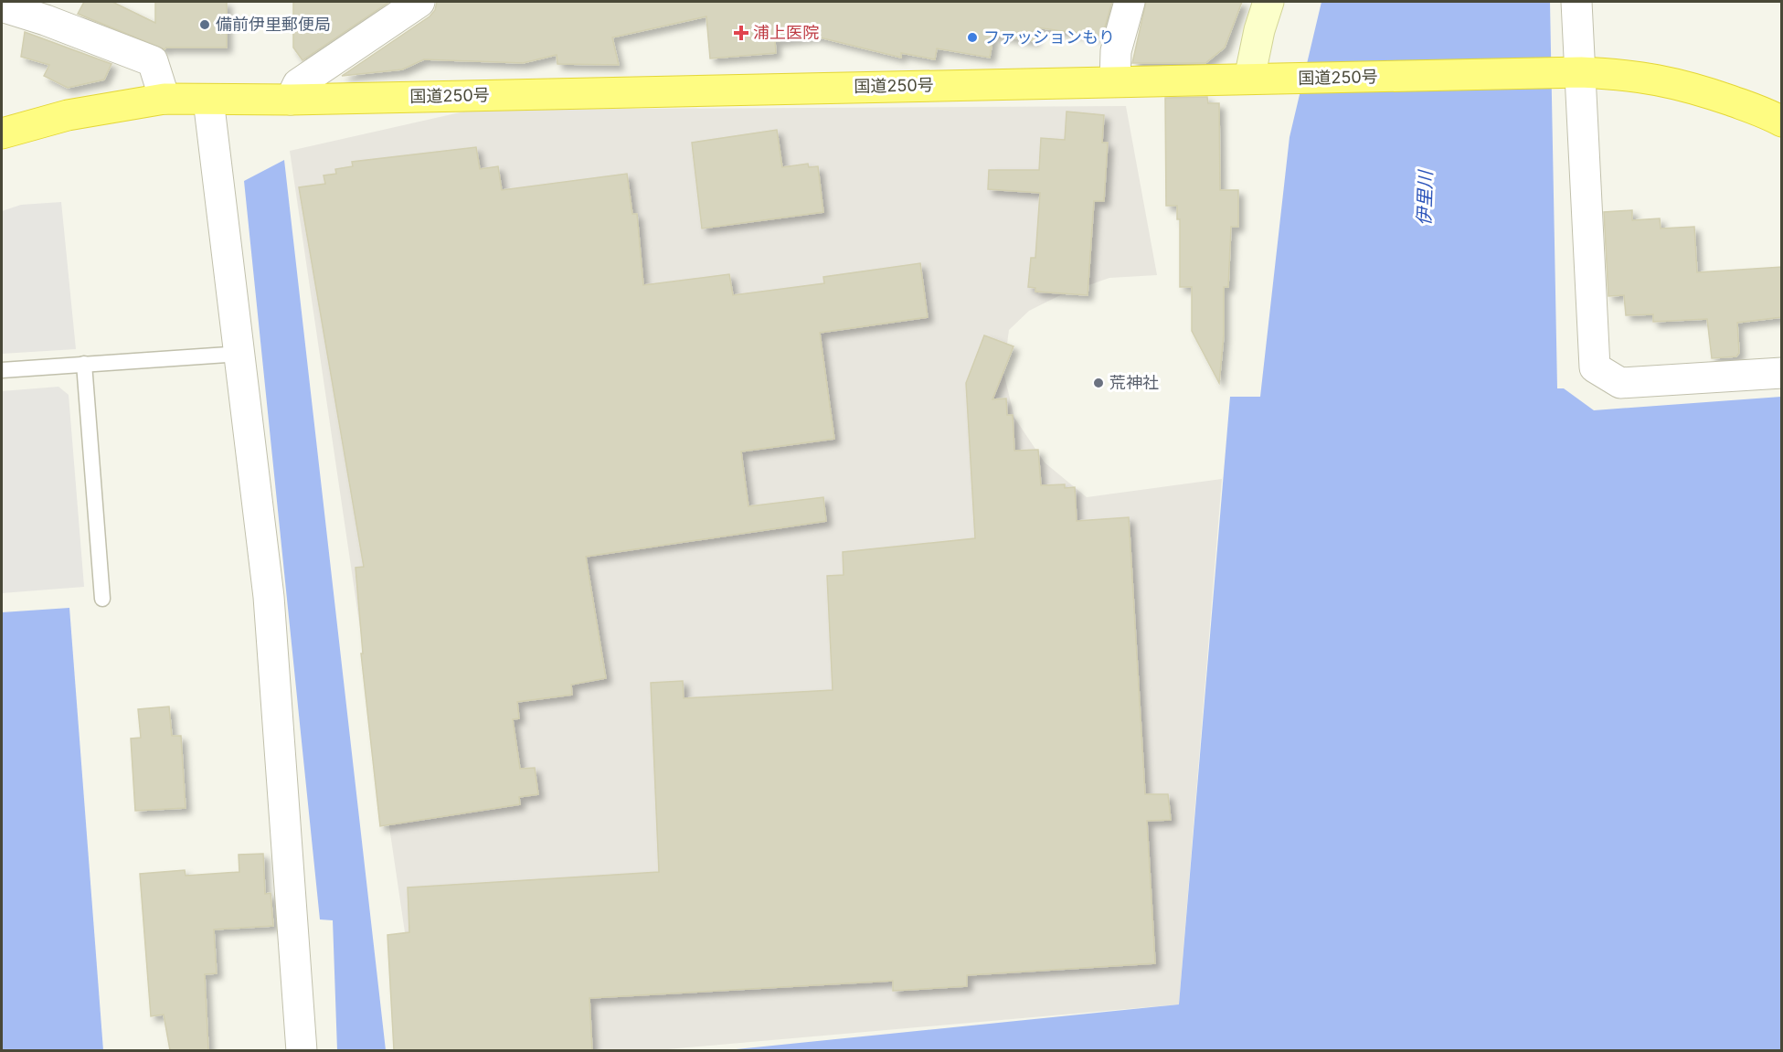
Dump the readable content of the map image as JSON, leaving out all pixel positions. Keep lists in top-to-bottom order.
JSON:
{
  "streets": {
    "highway": ["国道250号"]
  },
  "water": ["伊里川"],
  "places": {
    "other": ["備前伊里郵便局", "ファッションもり", "荒神社"],
    "health": ["浦上医院"]
  }
}
